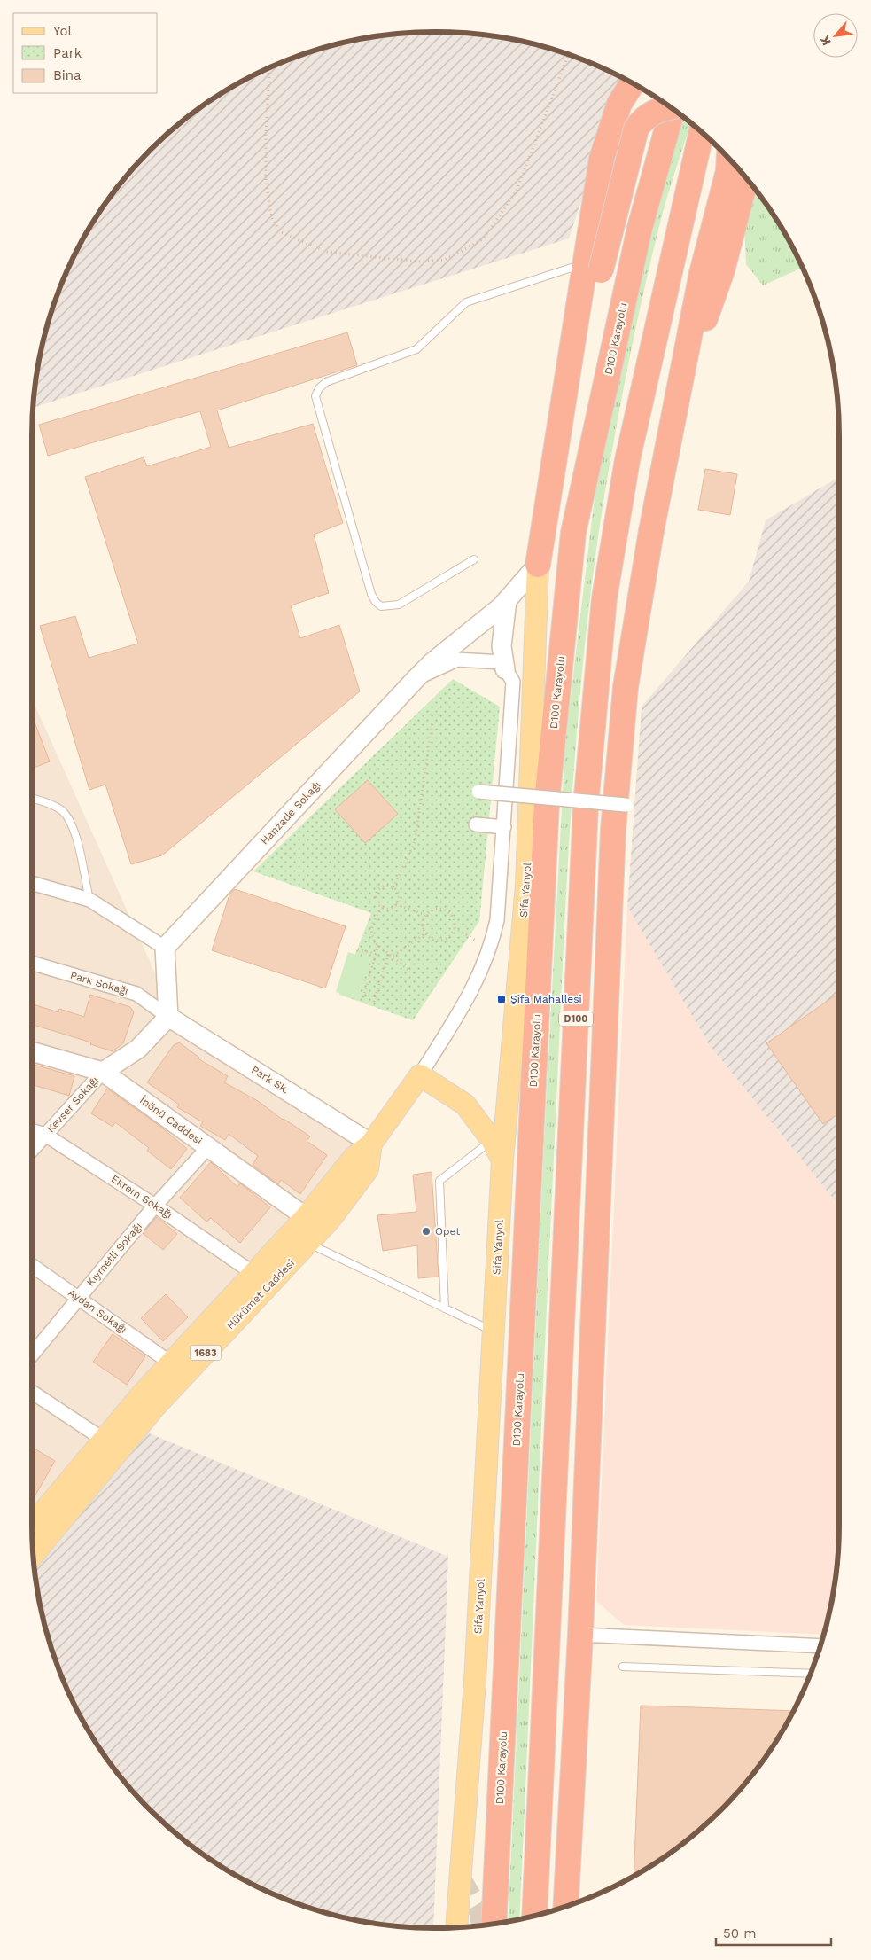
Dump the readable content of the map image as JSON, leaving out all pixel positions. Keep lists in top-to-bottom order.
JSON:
{
  "streets": {
    "highway": ["D100 Karayolu", "D100"],
    "main road": ["Sifa Yanyol", "Hükümet Caddesi", "1683"],
    "street": [
      "Hanzade Sokağı",
      "Park Sokağı",
      "Park Sk.",
      "Kevser Sokağı",
      "İnönü Caddesi",
      "Ekrem Sokağı",
      "Kıymetli Sokağı",
      "Aydan Sokağı"
    ]
  },
  "crossings": [
    ["Hanzade Sokağı", "Sifa Yanyol"],
    ["Park Sokağı", "Park Sk."],
    ["Park Sk.", "Hükümet Caddesi"],
    ["Kevser Sokağı", "İnönü Caddesi"],
    ["Kevser Sokağı", "Ekrem Sokağı"],
    ["İnönü Caddesi", "Kıymetli Sokağı"],
    ["İnönü Caddesi", "Hükümet Caddesi"],
    ["Ekrem Sokağı", "Kıymetli Sokağı"],
    ["Ekrem Sokağı", "Hükümet Caddesi"],
    ["Kıymetli Sokağı", "Aydan Sokağı"],
    ["Hükümet Caddesi", "Aydan Sokağı"]
  ],
  "places": {
    "transit": ["Şifa Mahallesi"],
    "other": ["Opet"]
  },
  "legend": ["Yol", "Park", "Bina"],
  "scale_bar": "50 m",
  "north": "bottom left"
}
